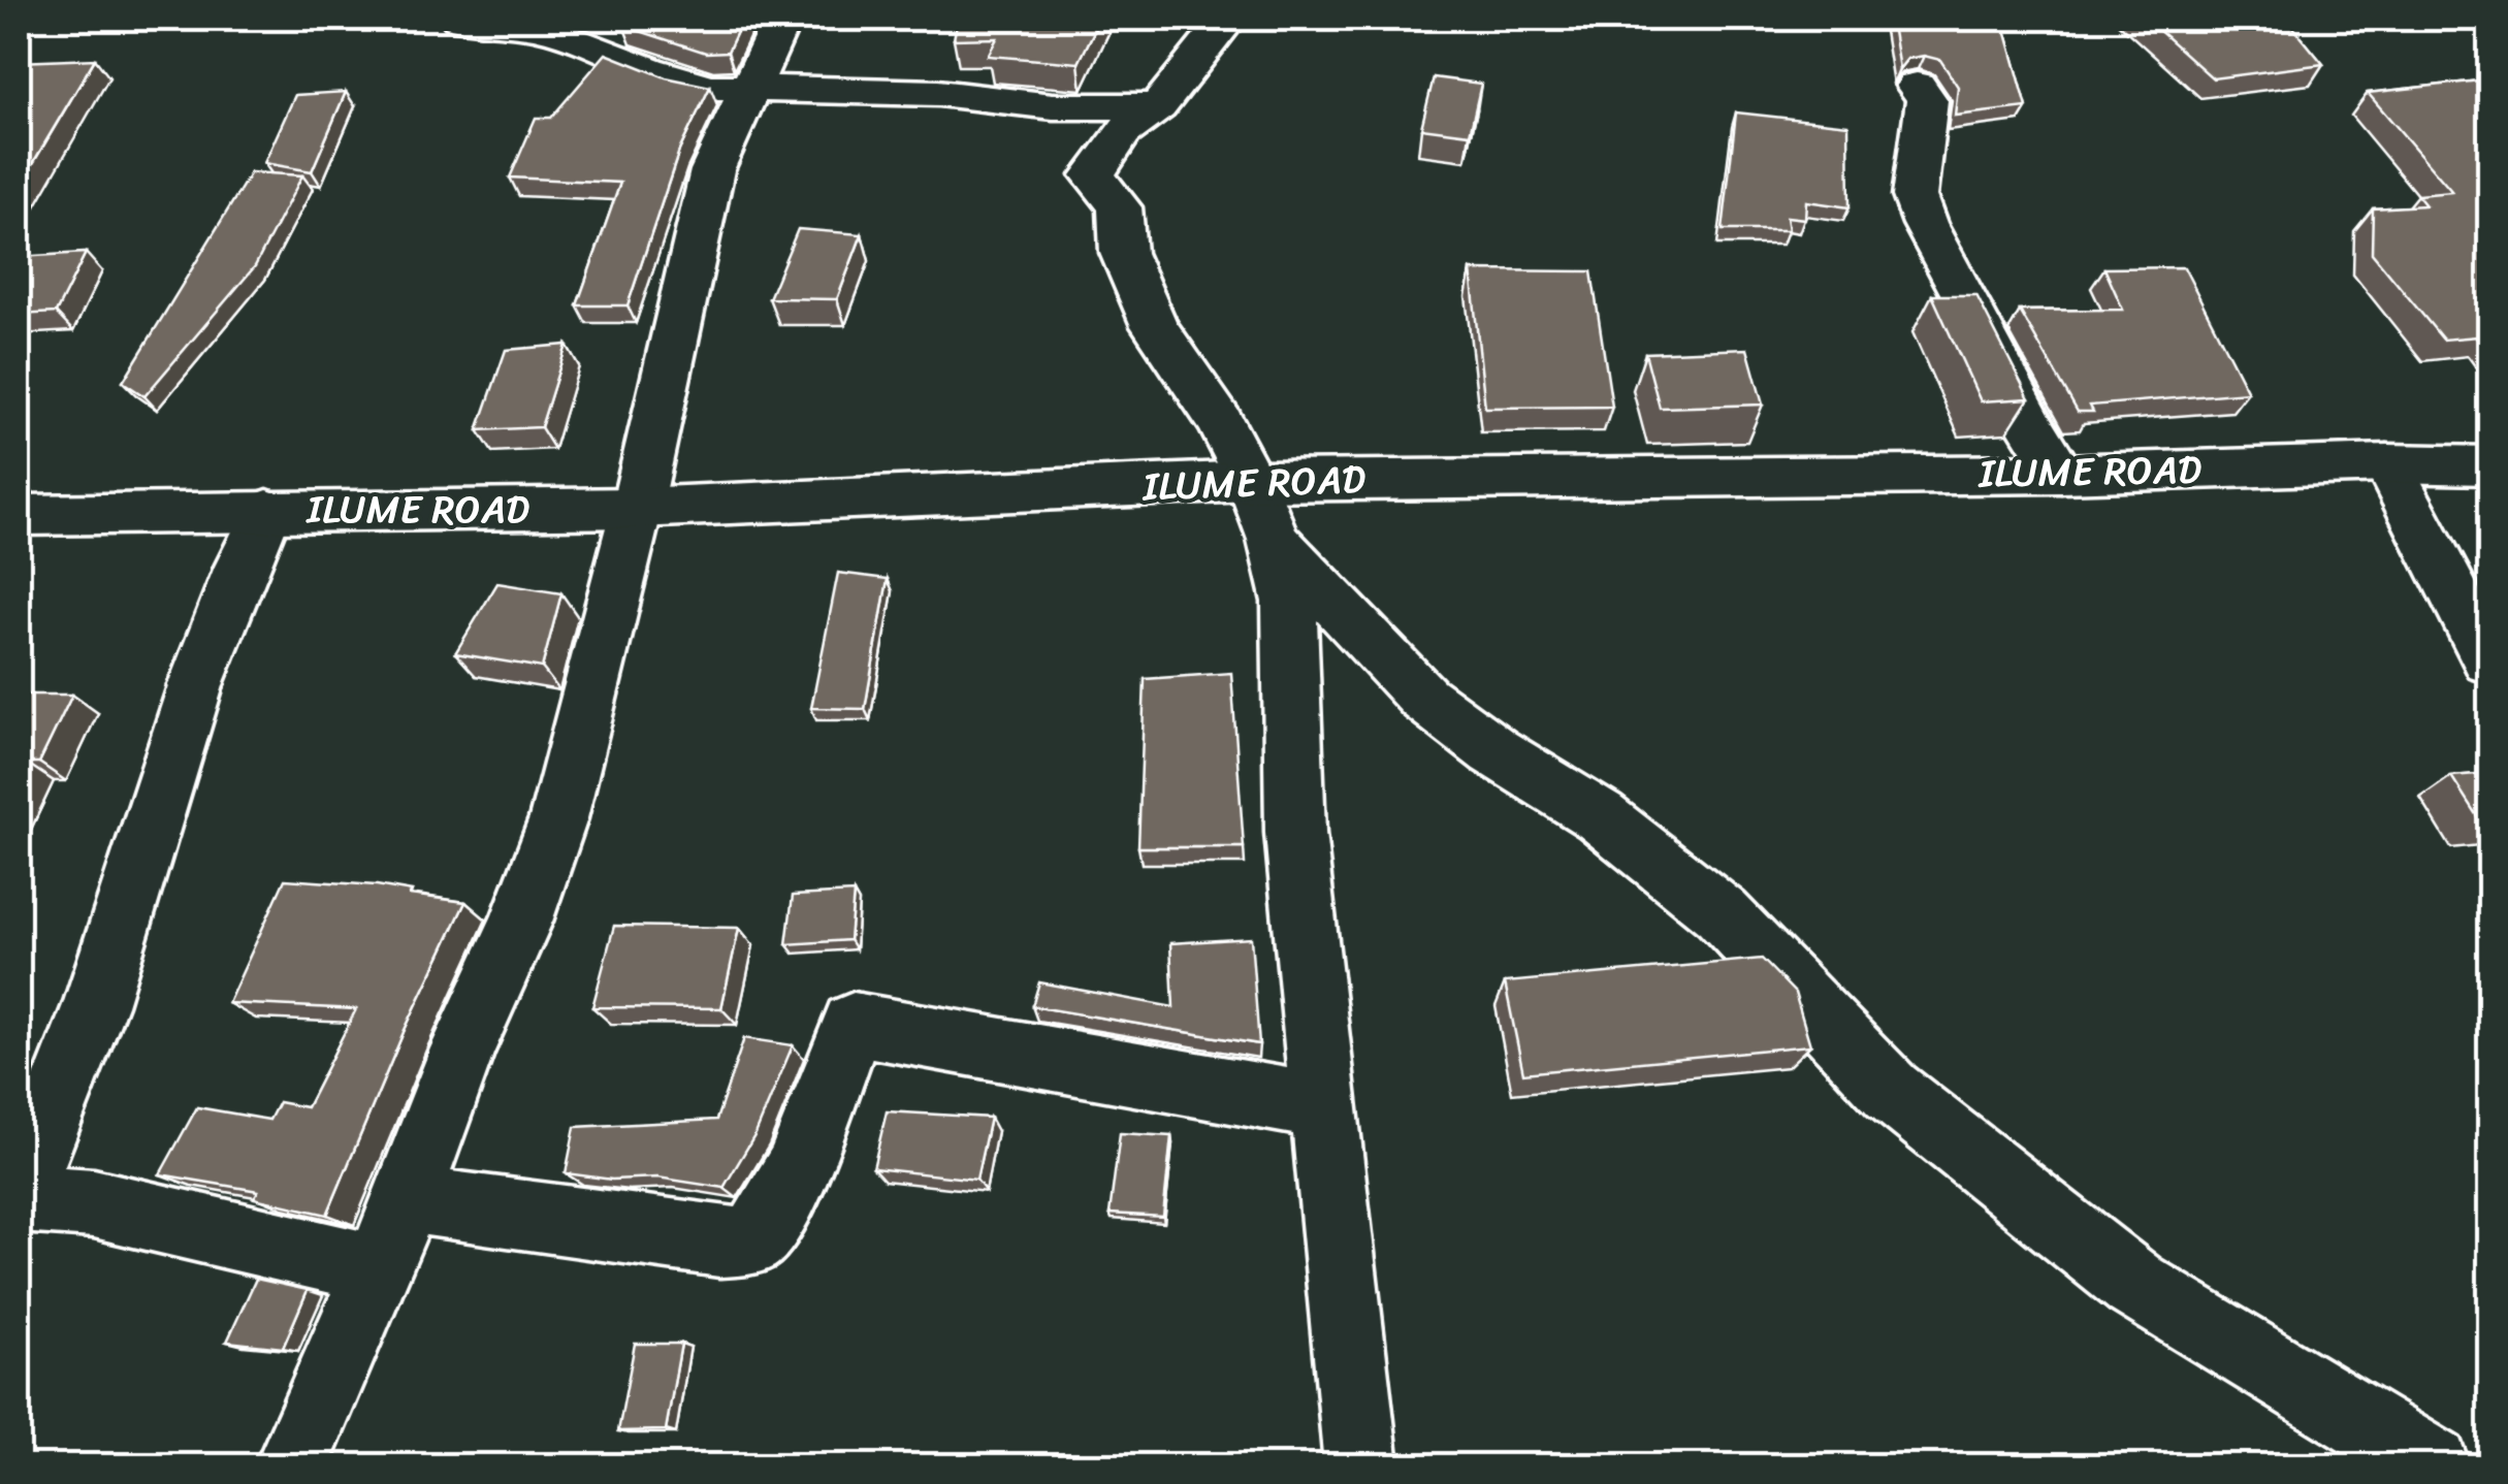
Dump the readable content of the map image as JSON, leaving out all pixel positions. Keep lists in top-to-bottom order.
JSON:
{
  "streets": {
    "street": ["ILUME ROAD"]
  }
}
